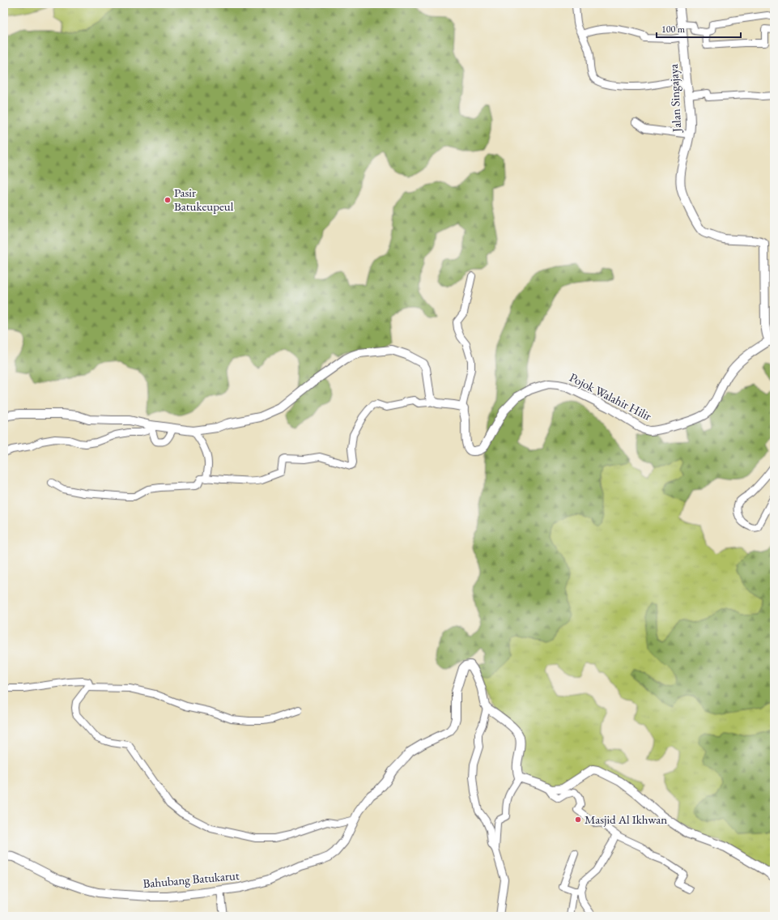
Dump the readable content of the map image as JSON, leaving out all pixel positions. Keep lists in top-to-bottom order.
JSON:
{
  "streets": {
    "street": ["Jalan Singajaya", "Pojok Walahir Hilir", "Bahubang Batukarut"]
  },
  "crossings": [
    ["Jalan Singajaya", "Pojok Walahir Hilir"]
  ],
  "places": ["Pasir Batukeupeul", "Masjid Al Ikhwan"],
  "scale_bar": "100 m"
}
